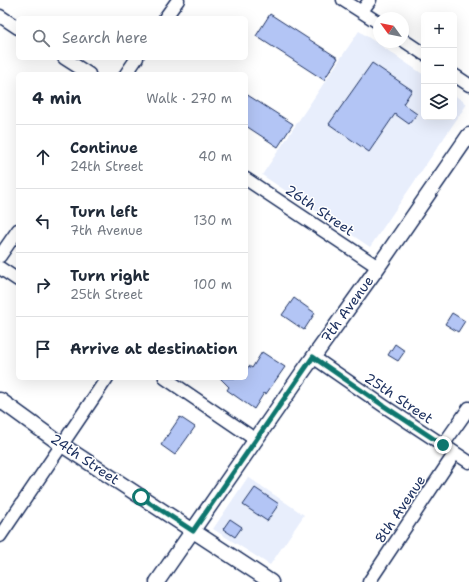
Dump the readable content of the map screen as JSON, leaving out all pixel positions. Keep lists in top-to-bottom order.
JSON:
{
  "streets": {
    "street": [
      "26th Street",
      "7th Avenue",
      "25th Street",
      "24th Street",
      "8th Avenue"
    ]
  },
  "crossings": [
    ["26th Street", "7th Avenue"],
    ["7th Avenue", "25th Street"],
    ["7th Avenue", "24th Street"],
    ["25th Street", "8th Avenue"]
  ],
  "north": "top left",
  "page": {
    "map_buttons": ["+", "−"],
    "search": "Search here",
    "heading": ["4 min", "Walk · 270 m"],
    "list": [
      ["Continue", "24th Street", "40 m"],
      ["Turn left", "7th Avenue", "130 m"],
      ["Turn right", "25th Street", "100 m"],
      "Arrive at destination"
    ]
  }
}
